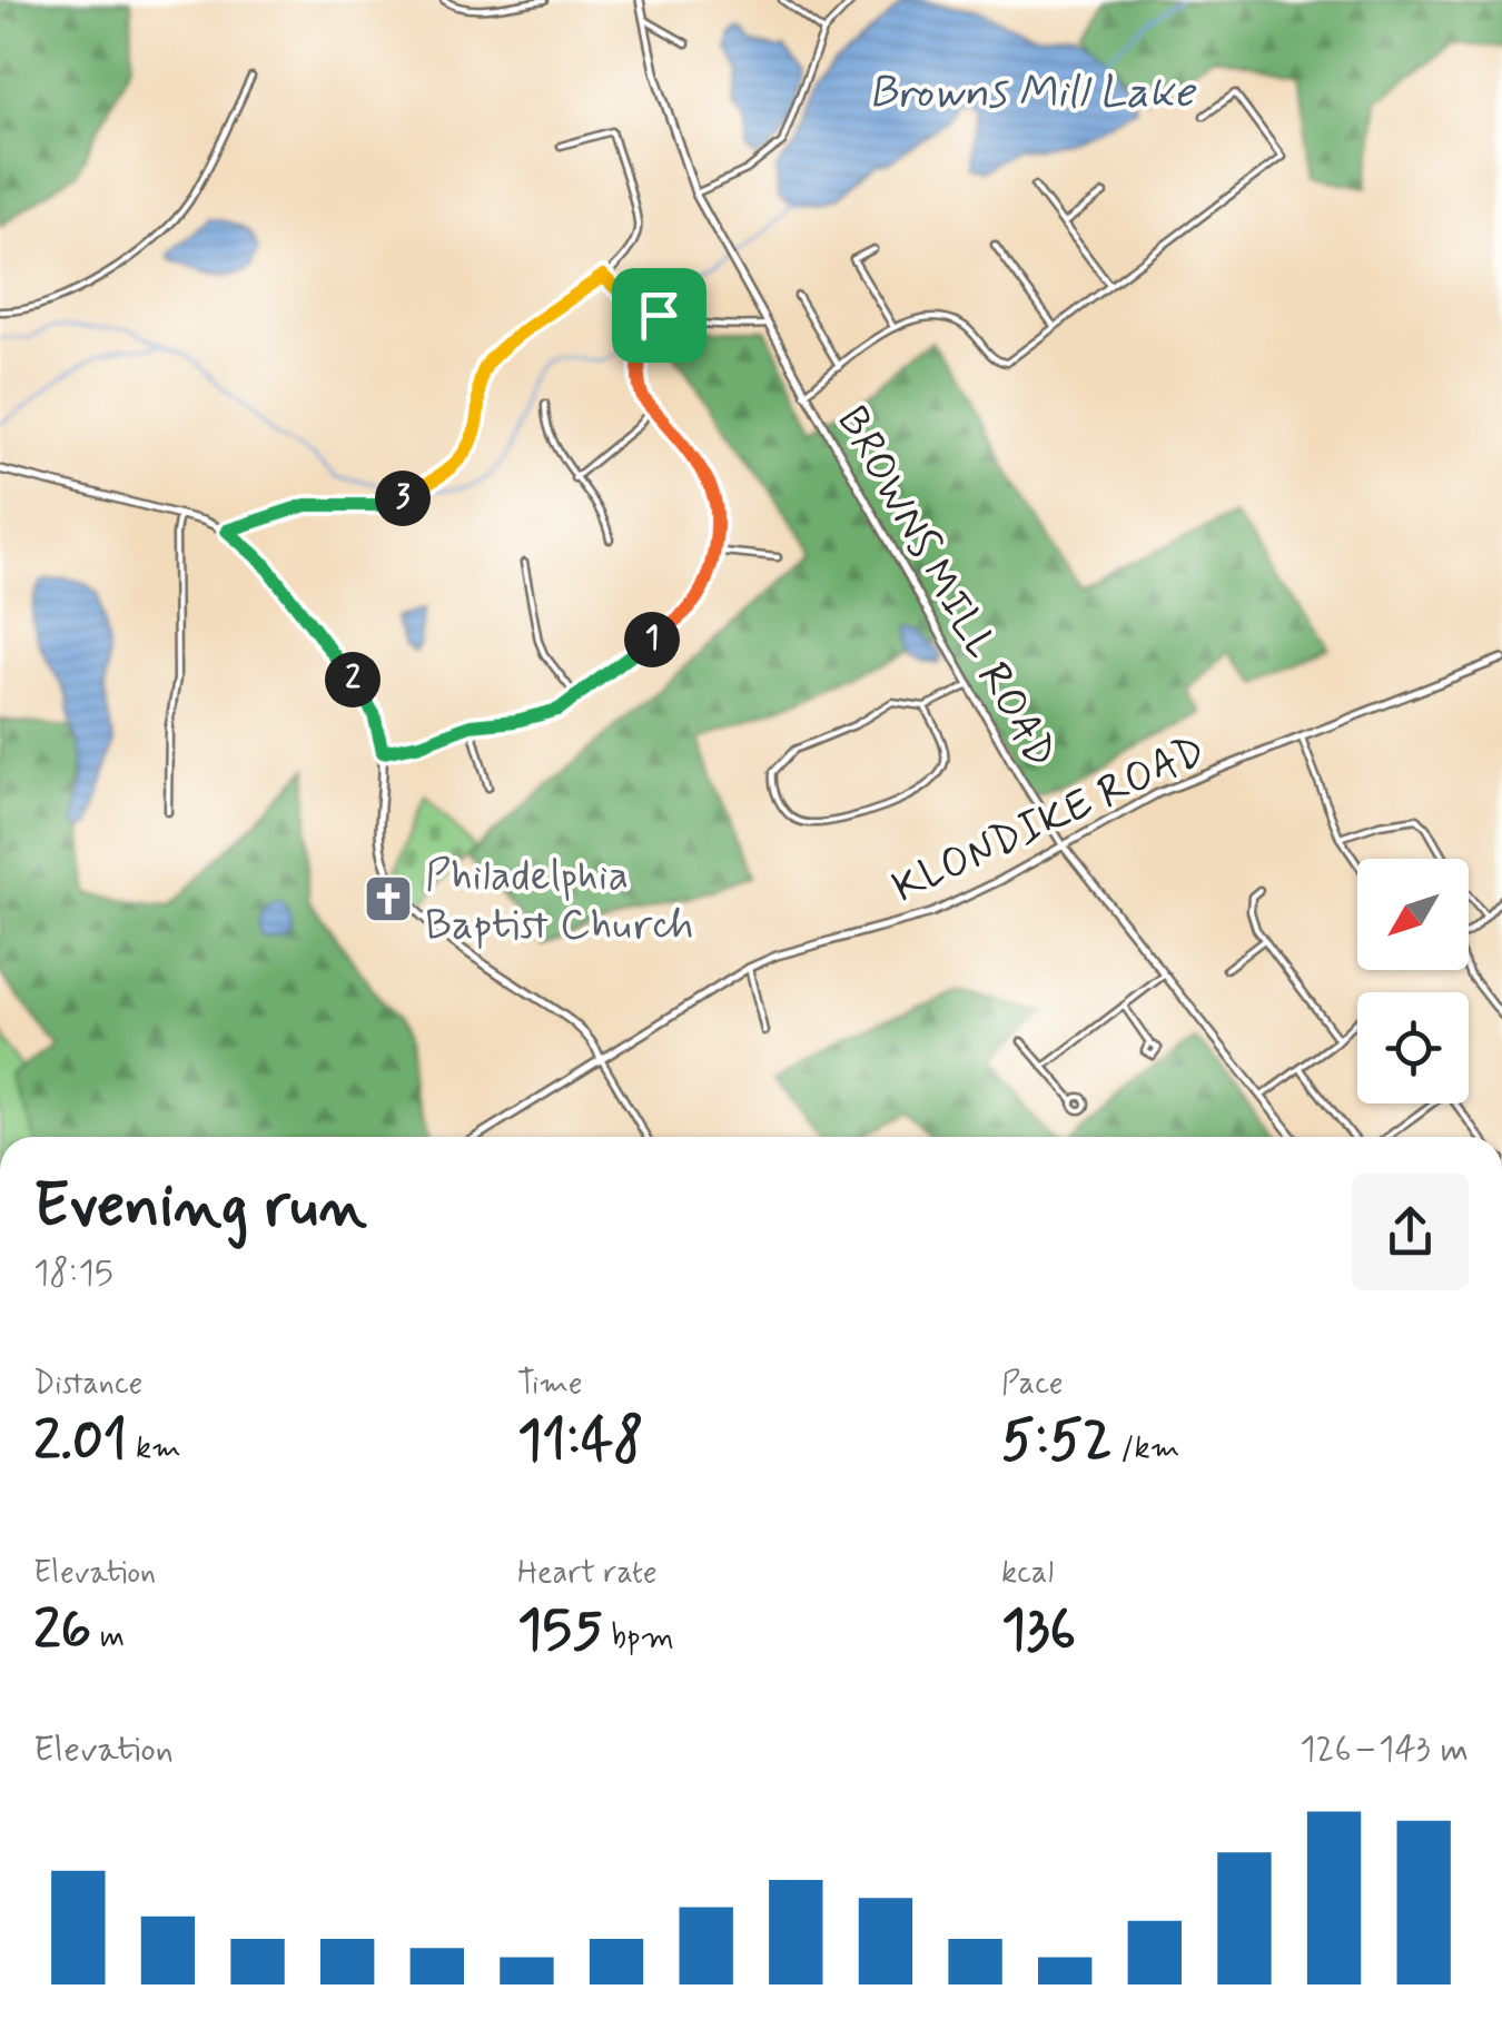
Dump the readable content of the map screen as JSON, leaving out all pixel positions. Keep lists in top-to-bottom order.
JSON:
{
  "streets": {
    "main road": ["BROWNS MILL ROAD", "KLONDIKE ROAD"]
  },
  "crossings": [
    ["BROWNS MILL ROAD", "KLONDIKE ROAD"]
  ],
  "water": ["Browns Mill Lake"],
  "places": {
    "church": ["Philadelphia Baptist Church"]
  },
  "north": "bottom left",
  "page": {
    "pins": ["3", "1", "2"],
    "heading": ["Evening run", "18:15"],
    "stats": [
      ["Distance", "2.01 km"],
      ["Time", "11:48"],
      ["Pace", "5:52 /km"],
      ["Elevation", "26 m"],
      ["Heart rate", "155 bpm"],
      ["kcal", "136"]
    ],
    "chart": ["Elevation", "126–143 m"]
  }
}
